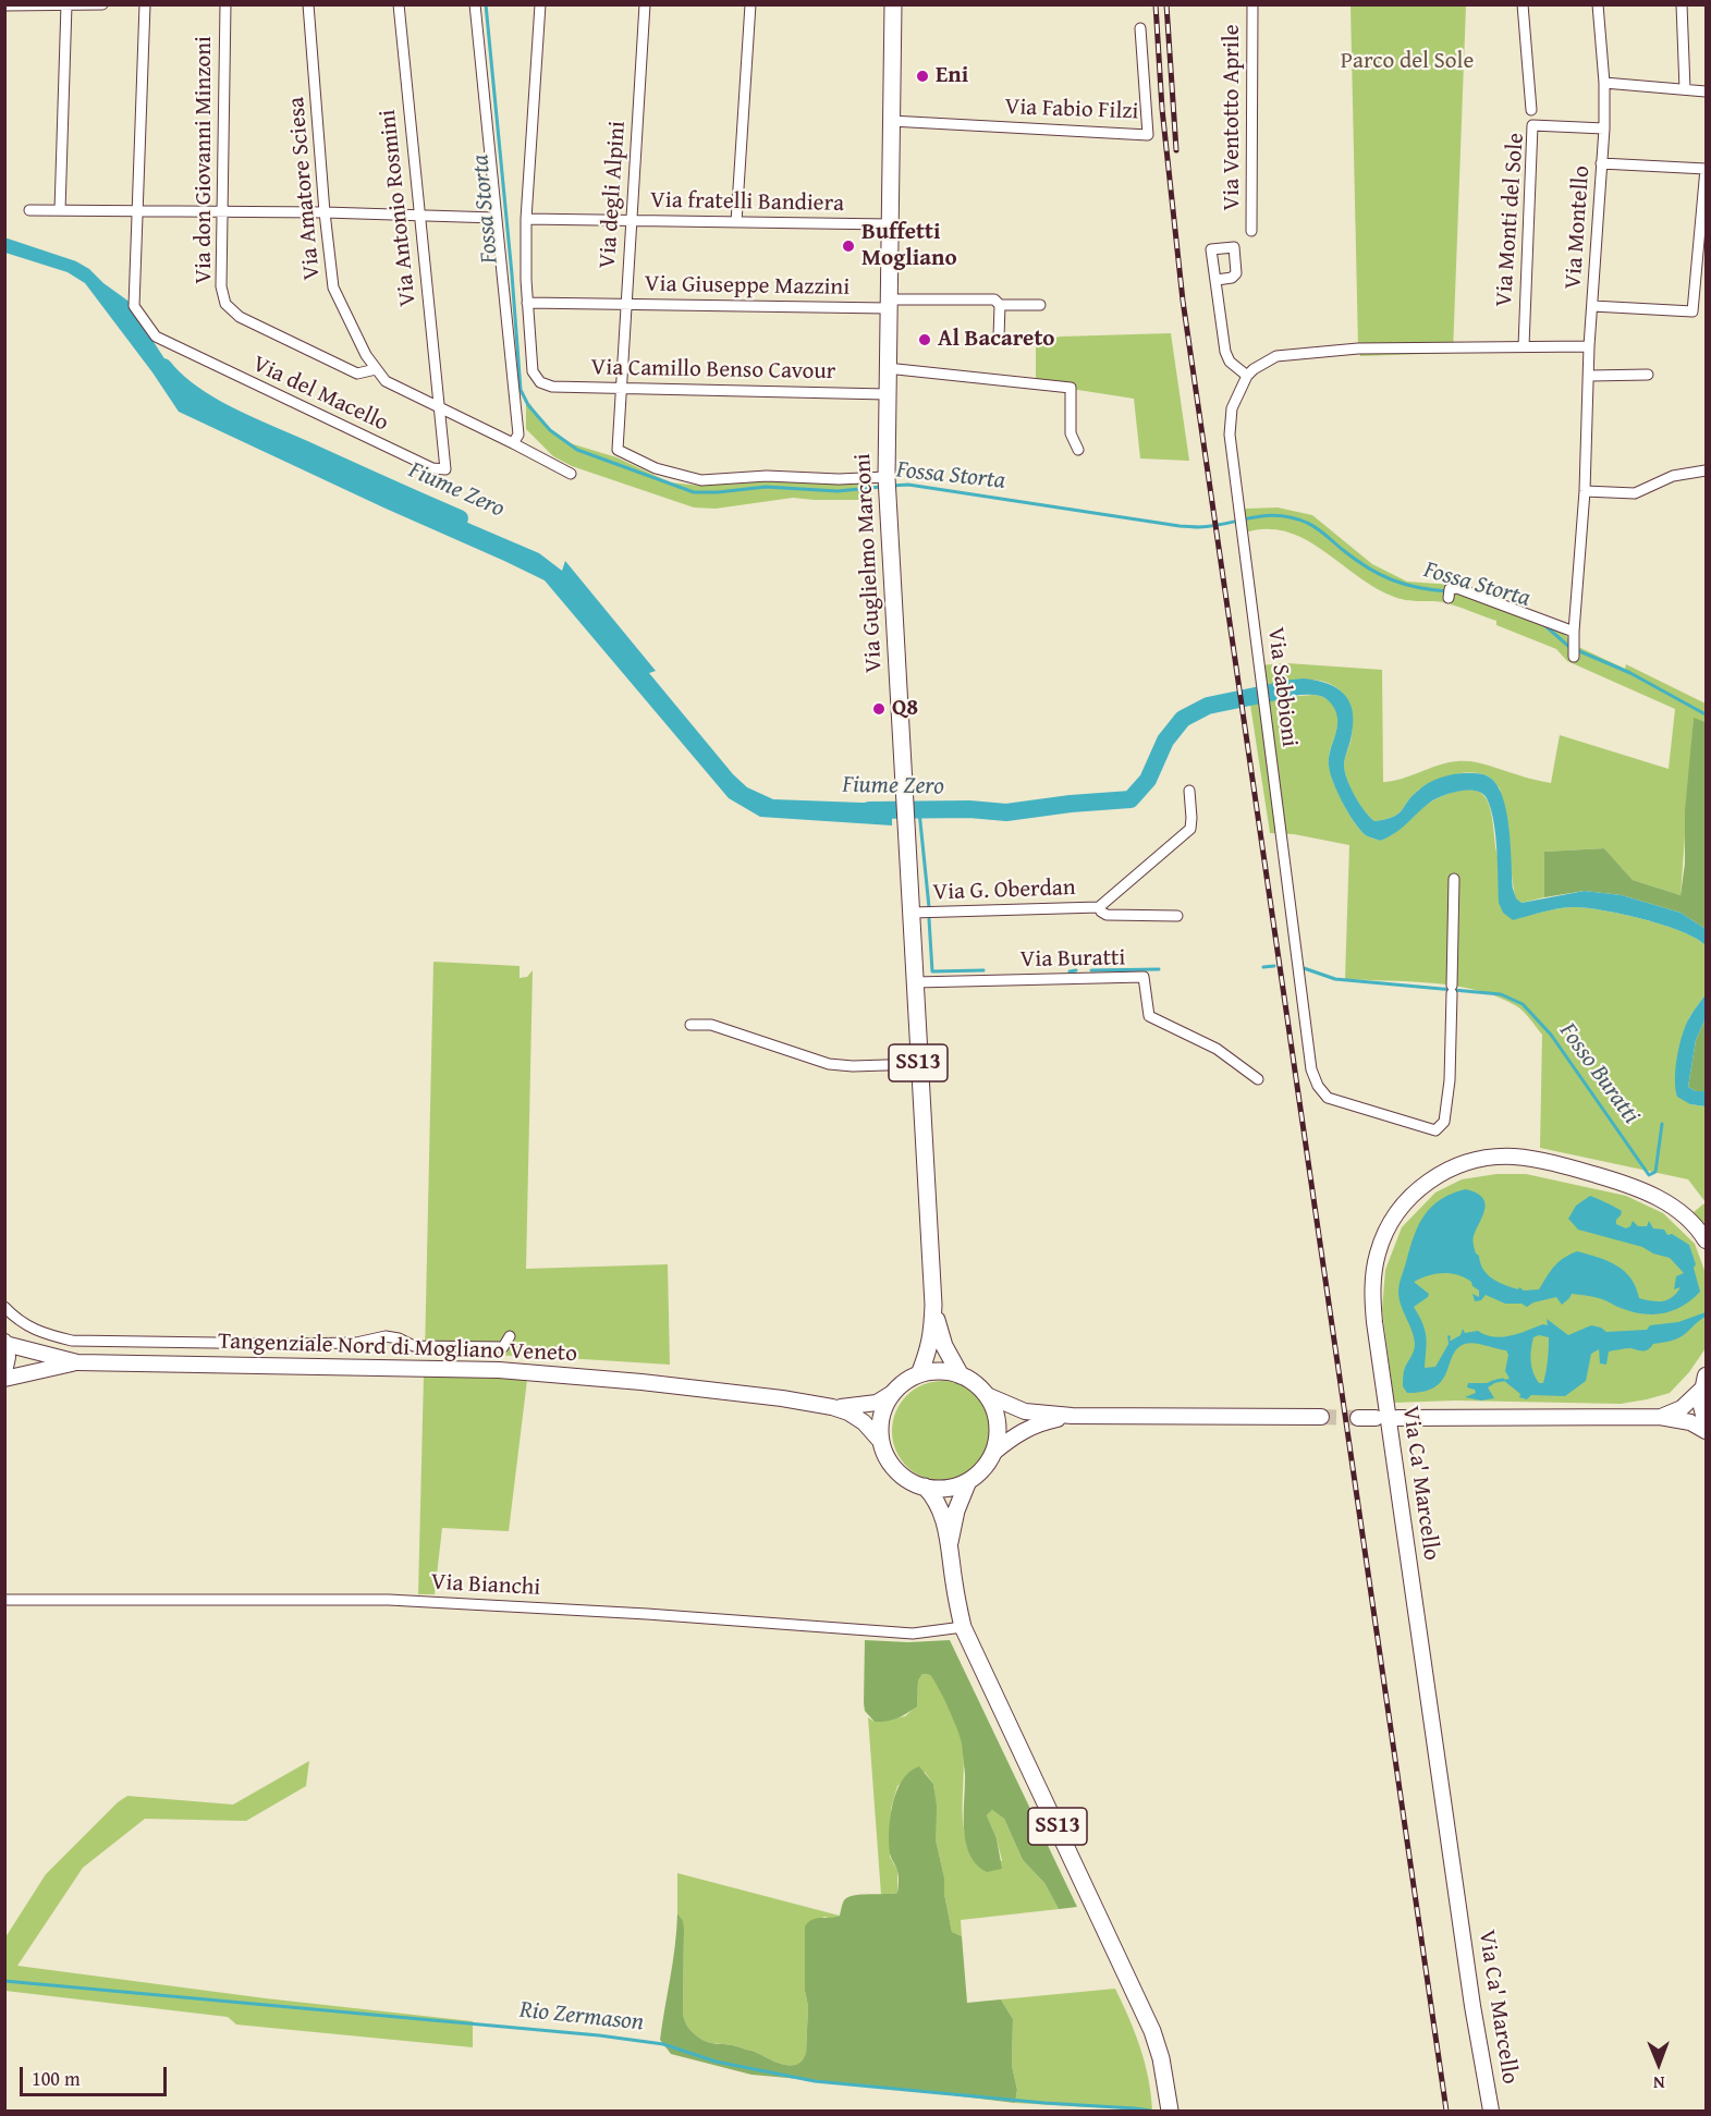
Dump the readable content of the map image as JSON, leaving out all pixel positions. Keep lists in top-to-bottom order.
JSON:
{
  "streets": {
    "main road": [
      "Via Guglielmo Marconi",
      "SS13",
      "Tangenziale Nord di Mogliano Veneto",
      "Via Ca' Marcello"
    ],
    "street": [
      "Via Fabio Filzi",
      "Via Ventotto Aprile",
      "Via don Giovanni Minzoni",
      "Via Amatore Sciesa",
      "Via degli Alpini",
      "Via fratelli Bandiera",
      "Via Antonio Rosmini",
      "Via Monti del Sole",
      "Via Montello",
      "Via Giuseppe Mazzini",
      "Via Camillo Benso Cavour",
      "Via del Macello",
      "Via Sabbioni",
      "Via G. Oberdan",
      "Via Buratti",
      "Via Bianchi"
    ]
  },
  "crossings": [
    ["Via Fabio Filzi", "Via Guglielmo Marconi"],
    ["Via don Giovanni Minzoni", "Via Amatore Sciesa"],
    ["Via Amatore Sciesa", "Via Antonio Rosmini"],
    ["Via Amatore Sciesa", "Via del Macello"],
    ["Via degli Alpini", "Via fratelli Bandiera"],
    ["Via degli Alpini", "Via Giuseppe Mazzini"],
    ["Via degli Alpini", "Via Camillo Benso Cavour"],
    ["Via degli Alpini", "Via Guglielmo Marconi"],
    ["Via fratelli Bandiera", "Via Guglielmo Marconi"],
    ["Via Antonio Rosmini", "Via del Macello"],
    ["Via Monti del Sole", "Via Montello"],
    ["Via Giuseppe Mazzini", "Via Camillo Benso Cavour"],
    ["Via Giuseppe Mazzini", "Via Guglielmo Marconi"],
    ["Via Camillo Benso Cavour", "Via Guglielmo Marconi"],
    ["Via Guglielmo Marconi", "Via G. Oberdan"],
    ["Via Guglielmo Marconi", "Via Buratti"],
    ["Via Guglielmo Marconi", "SS13"],
    ["Via Guglielmo Marconi", "Tangenziale Nord di Mogliano Veneto"],
    ["SS13", "Tangenziale Nord di Mogliano Veneto"],
    ["SS13", "Via Bianchi"]
  ],
  "water": [
    "Fossa Storta",
    "Fiume Zero",
    "Fosso Buratti",
    "Rio Zermason"
  ],
  "parks": ["Parco del Sole"],
  "places": [
    "Eni",
    "Buffetti Mogliano",
    "Al Bacareto",
    "Q8"
  ],
  "scale_bar": "100 m",
  "north": "bottom"
}
